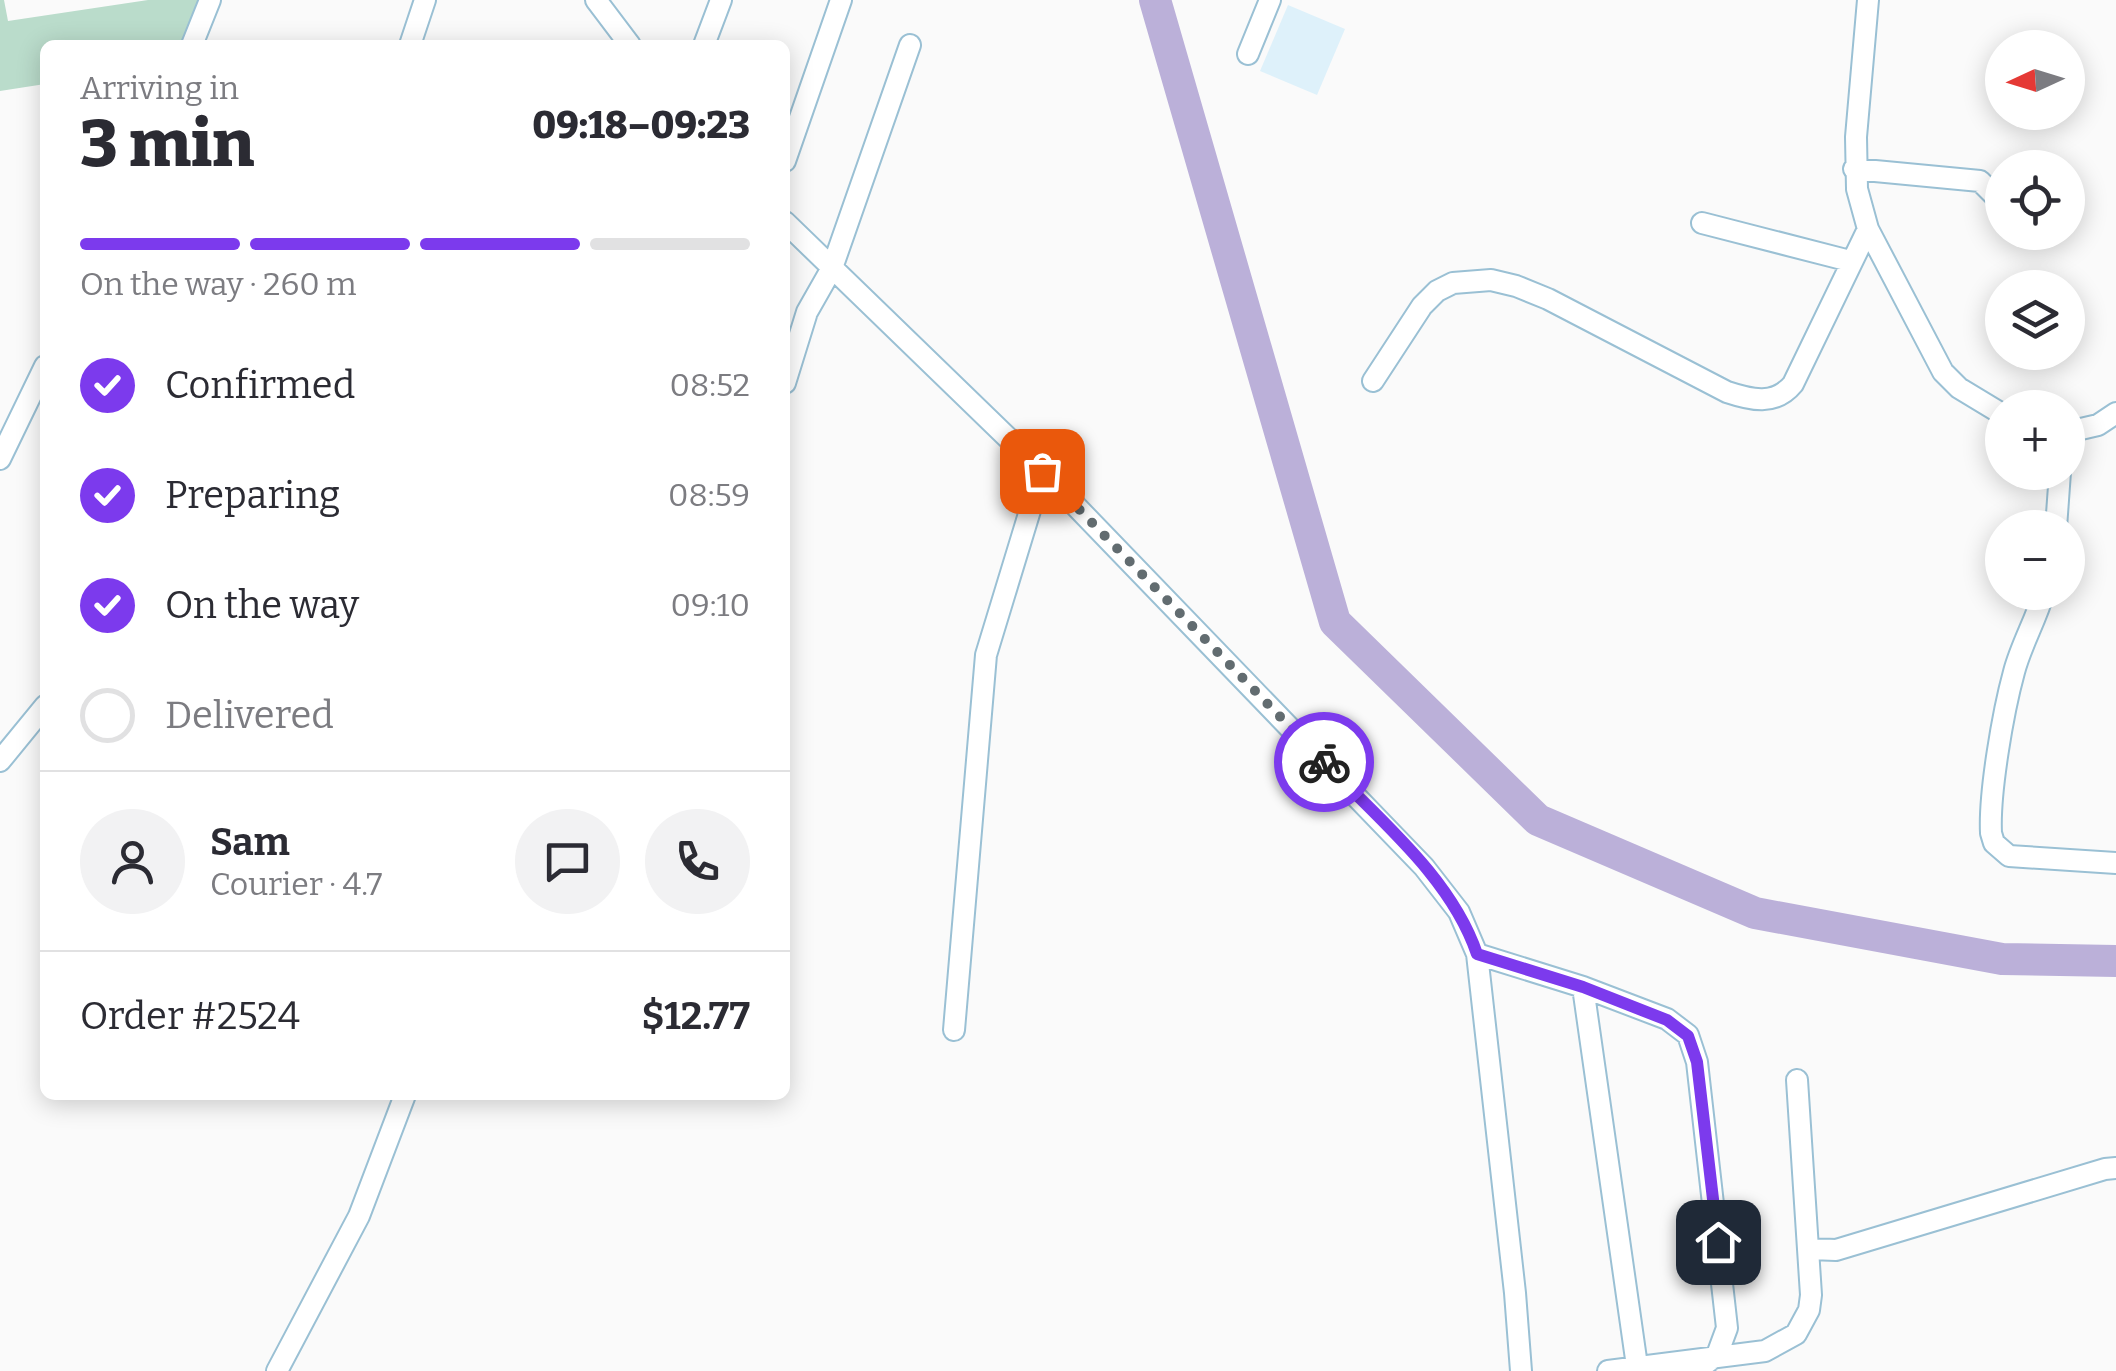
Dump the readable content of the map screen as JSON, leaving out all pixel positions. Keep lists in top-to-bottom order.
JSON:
{
  "north": "left",
  "page": {
    "map_buttons": ["+", "−"],
    "heading": ["3 min", "Arriving in", "09:18–09:23"],
    "panel": [
      "Sam",
      "Courier · 4.7",
      "Order #2524",
      "$12.77"
    ],
    "bar": "On the way · 260 m",
    "list": [
      ["Confirmed", "08:52"],
      ["Preparing", "08:59"],
      ["On the way", "09:10"],
      "Delivered"
    ]
  }
}
